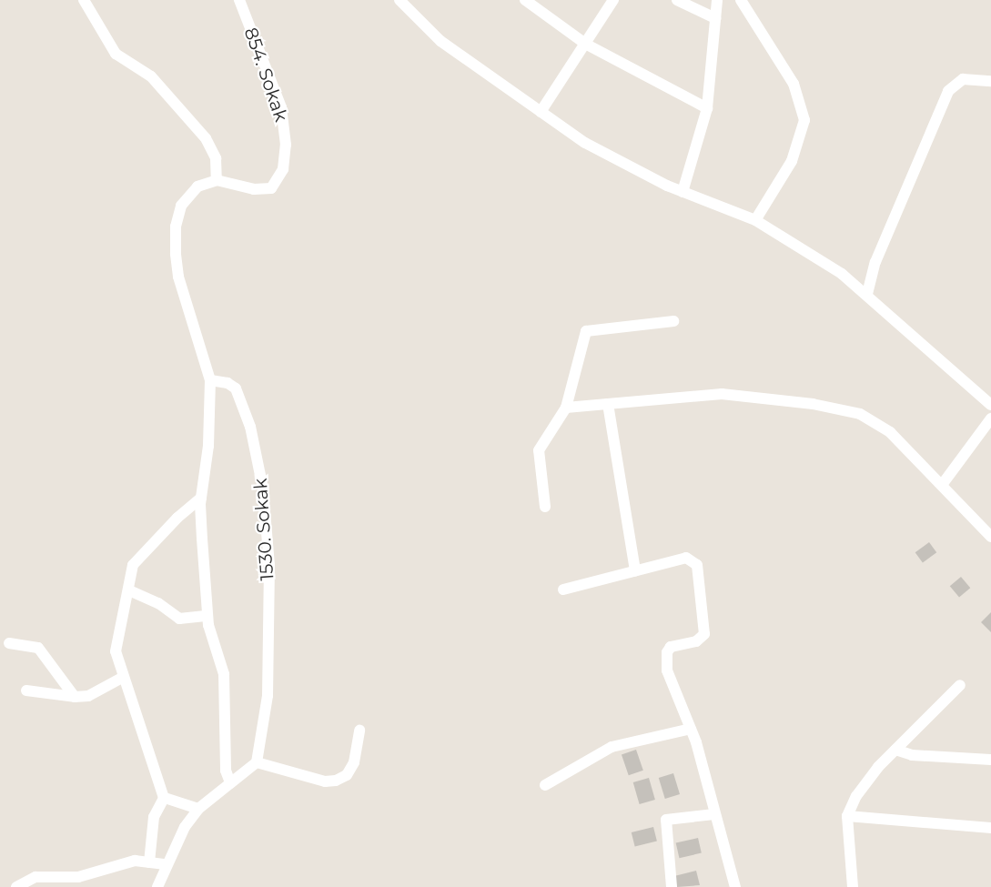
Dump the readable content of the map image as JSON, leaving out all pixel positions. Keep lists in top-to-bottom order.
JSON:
{
  "streets": {
    "street": ["854. Sokak", "1530. Sokak"]
  }
}
